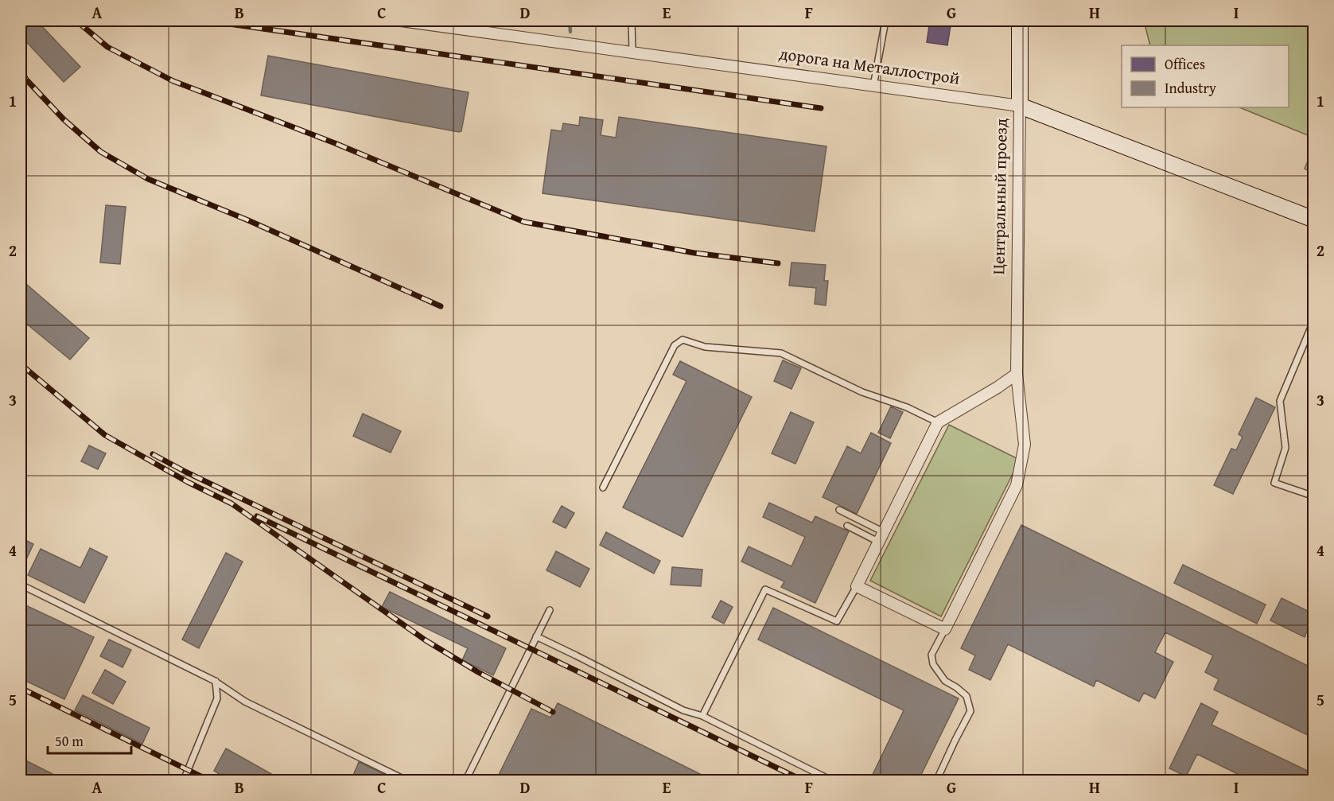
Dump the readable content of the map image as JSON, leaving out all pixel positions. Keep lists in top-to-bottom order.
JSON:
{
  "streets": {
    "street": ["дорога на Металлострой", "Центральный проезд"]
  },
  "crossings": [
    ["дорога на Металлострой", "Центральный проезд"]
  ],
  "legend": ["Offices", "Industry"],
  "scale_bar": "50 m",
  "grid": {
    "columns": [
      "A",
      "B",
      "C",
      "D",
      "E",
      "F",
      "G",
      "H",
      "I"
    ],
    "rows": [
      "1",
      "2",
      "3",
      "4",
      "5"
    ]
  }
}
